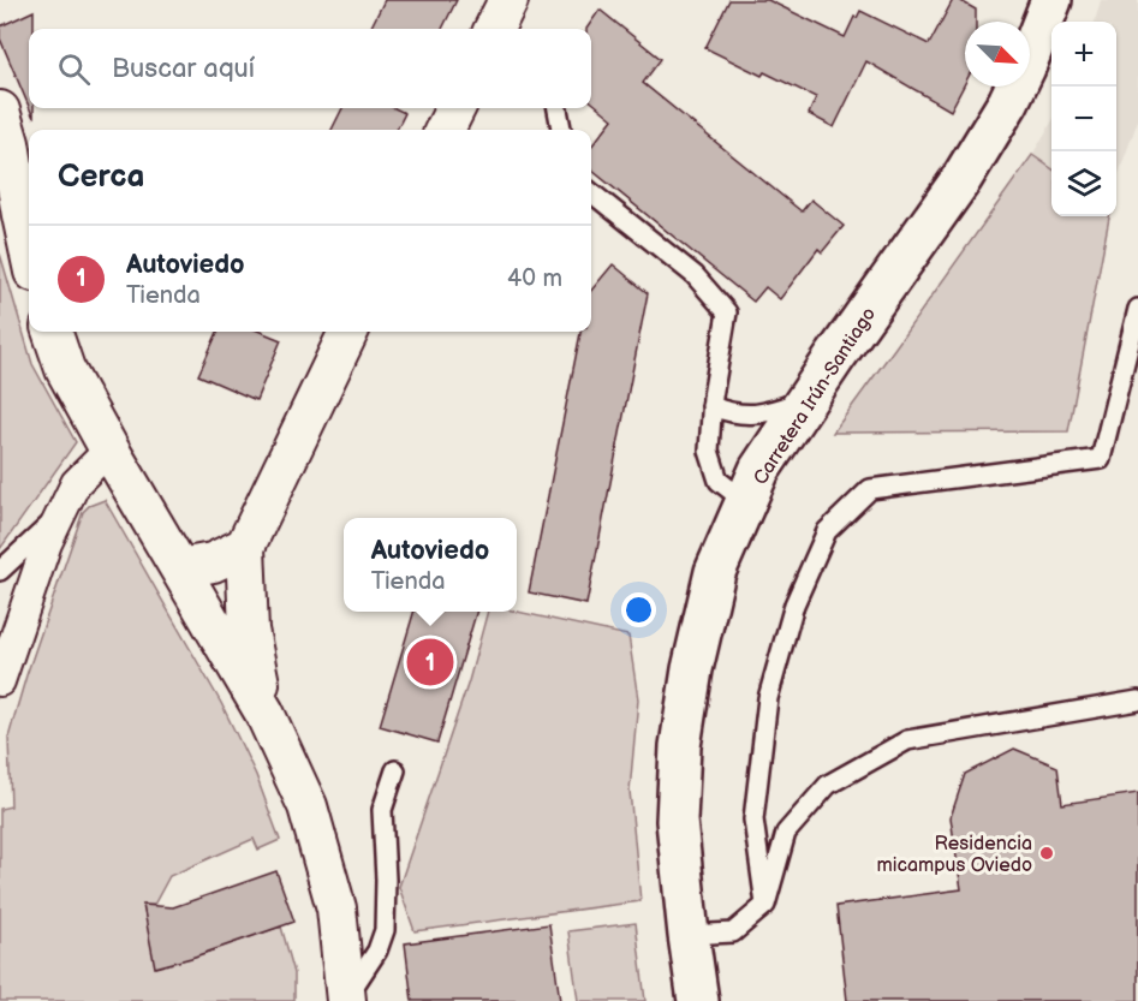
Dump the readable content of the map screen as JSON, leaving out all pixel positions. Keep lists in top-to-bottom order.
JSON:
{
  "streets": {
    "highway": ["Carretera Irún-Santiago"]
  },
  "places": ["Residencia micampus Oviedo"],
  "north": "bottom right",
  "page": {
    "map_buttons": ["+", "−"],
    "search": "Buscar aquí",
    "heading": "Cerca",
    "list": [
      {
        "mark": "1",
        "name": "Autoviedo",
        "note": "Tienda",
        "value": "40 m"
      }
    ],
    "popup": ["Autoviedo", "Tienda"],
    "pins": "1"
  }
}
